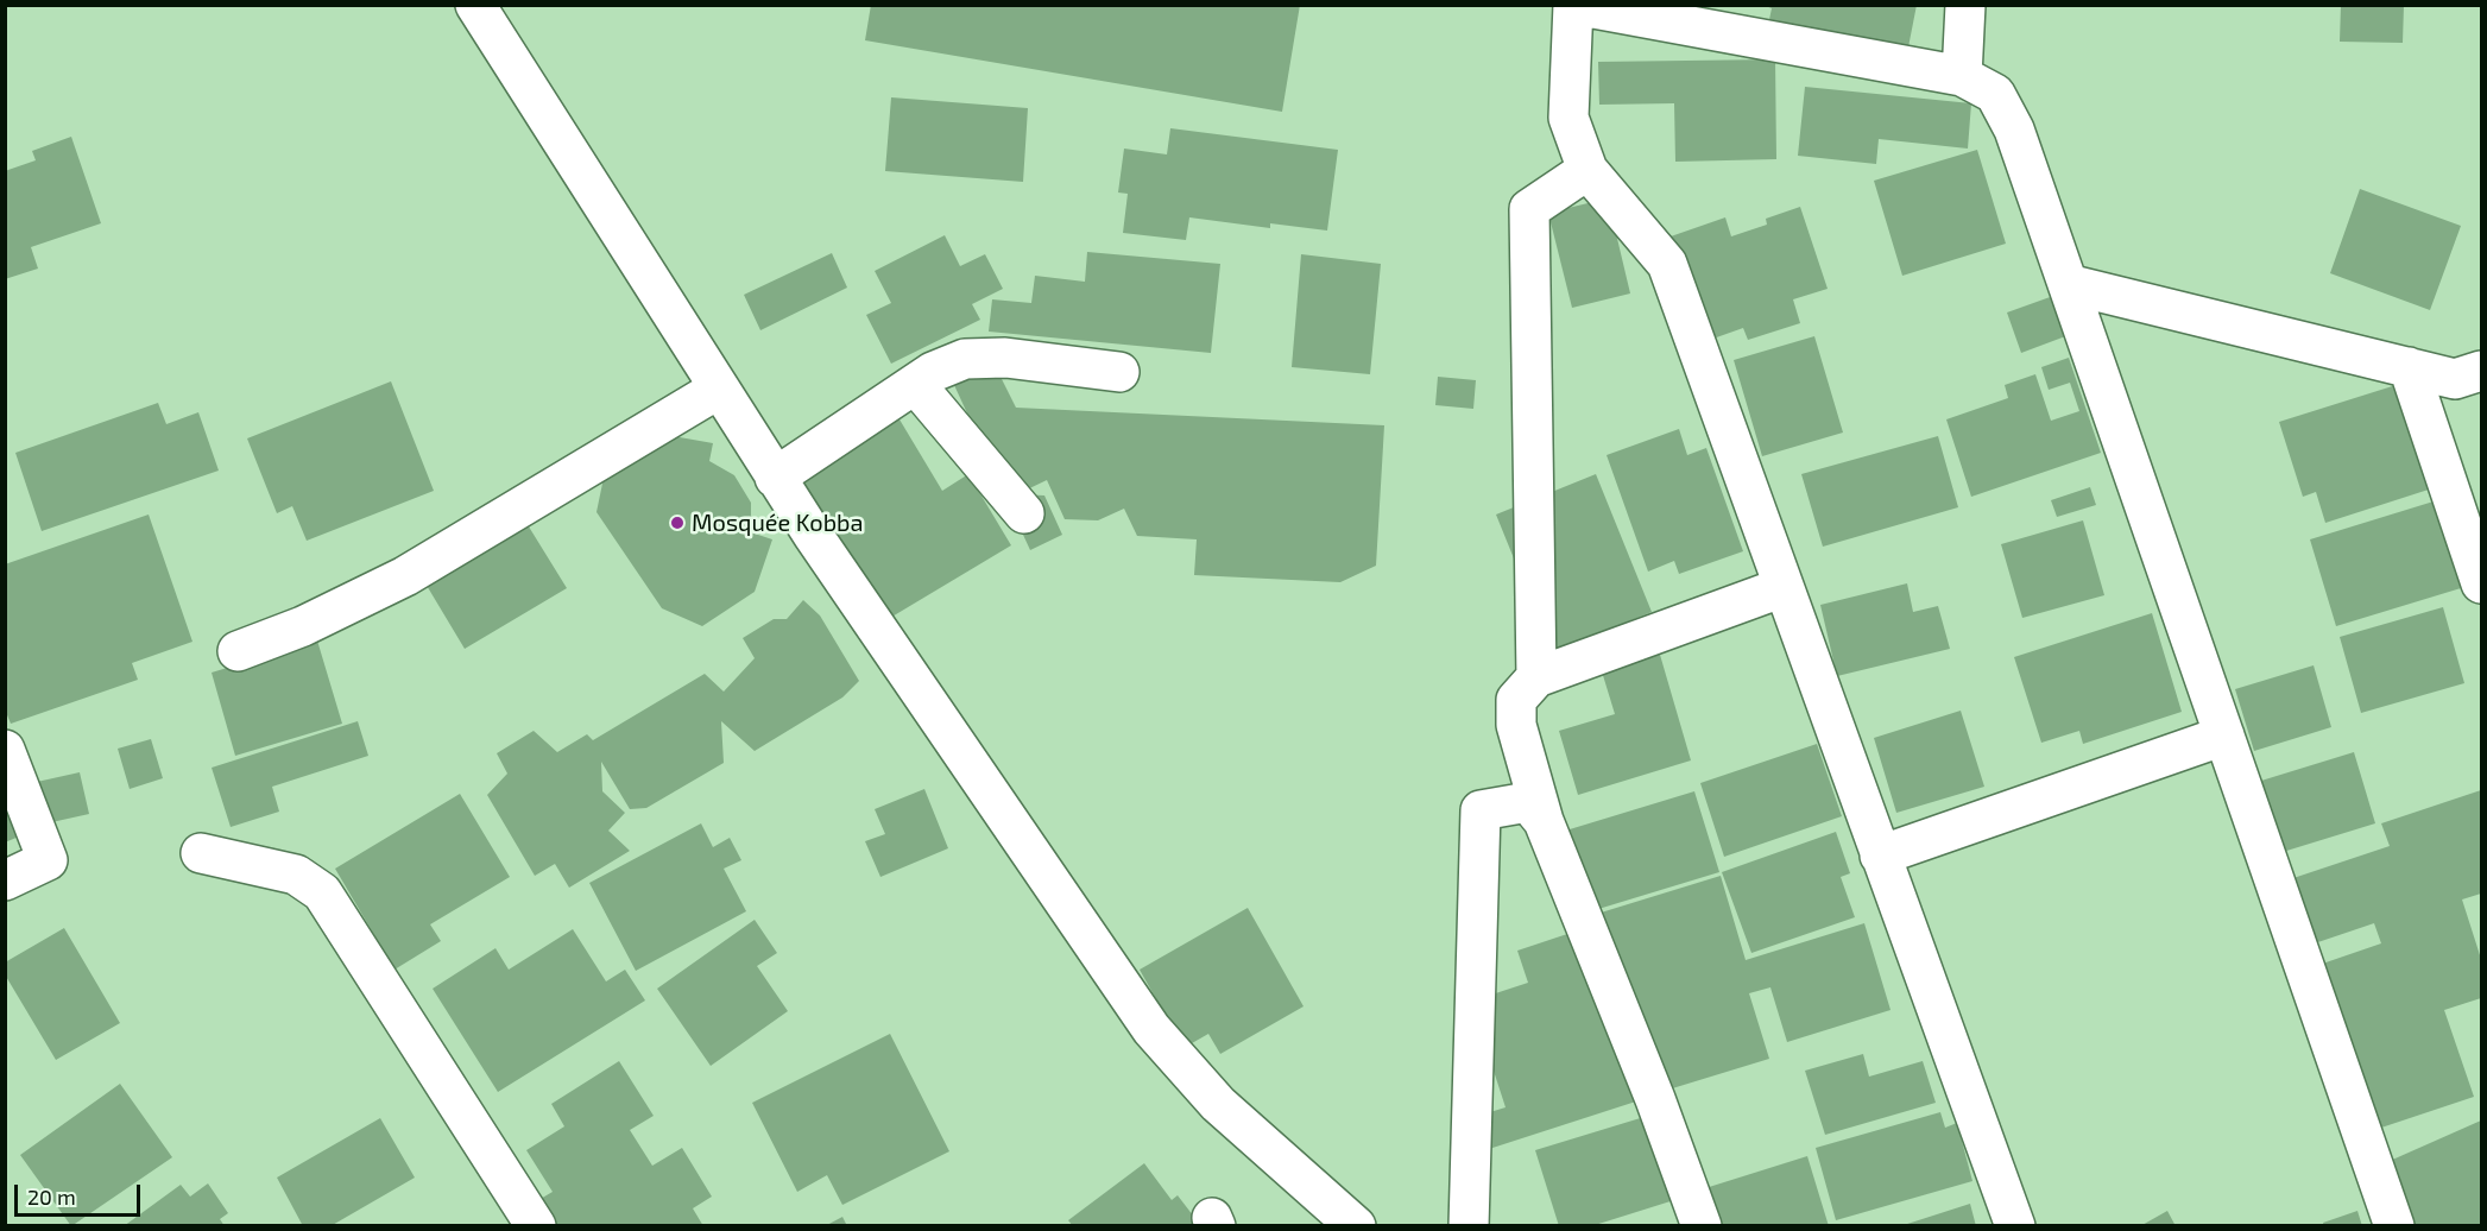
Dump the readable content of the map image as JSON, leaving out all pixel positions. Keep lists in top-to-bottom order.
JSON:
{
  "places": ["Mosquée Kobba"],
  "scale_bar": "20 m"
}
